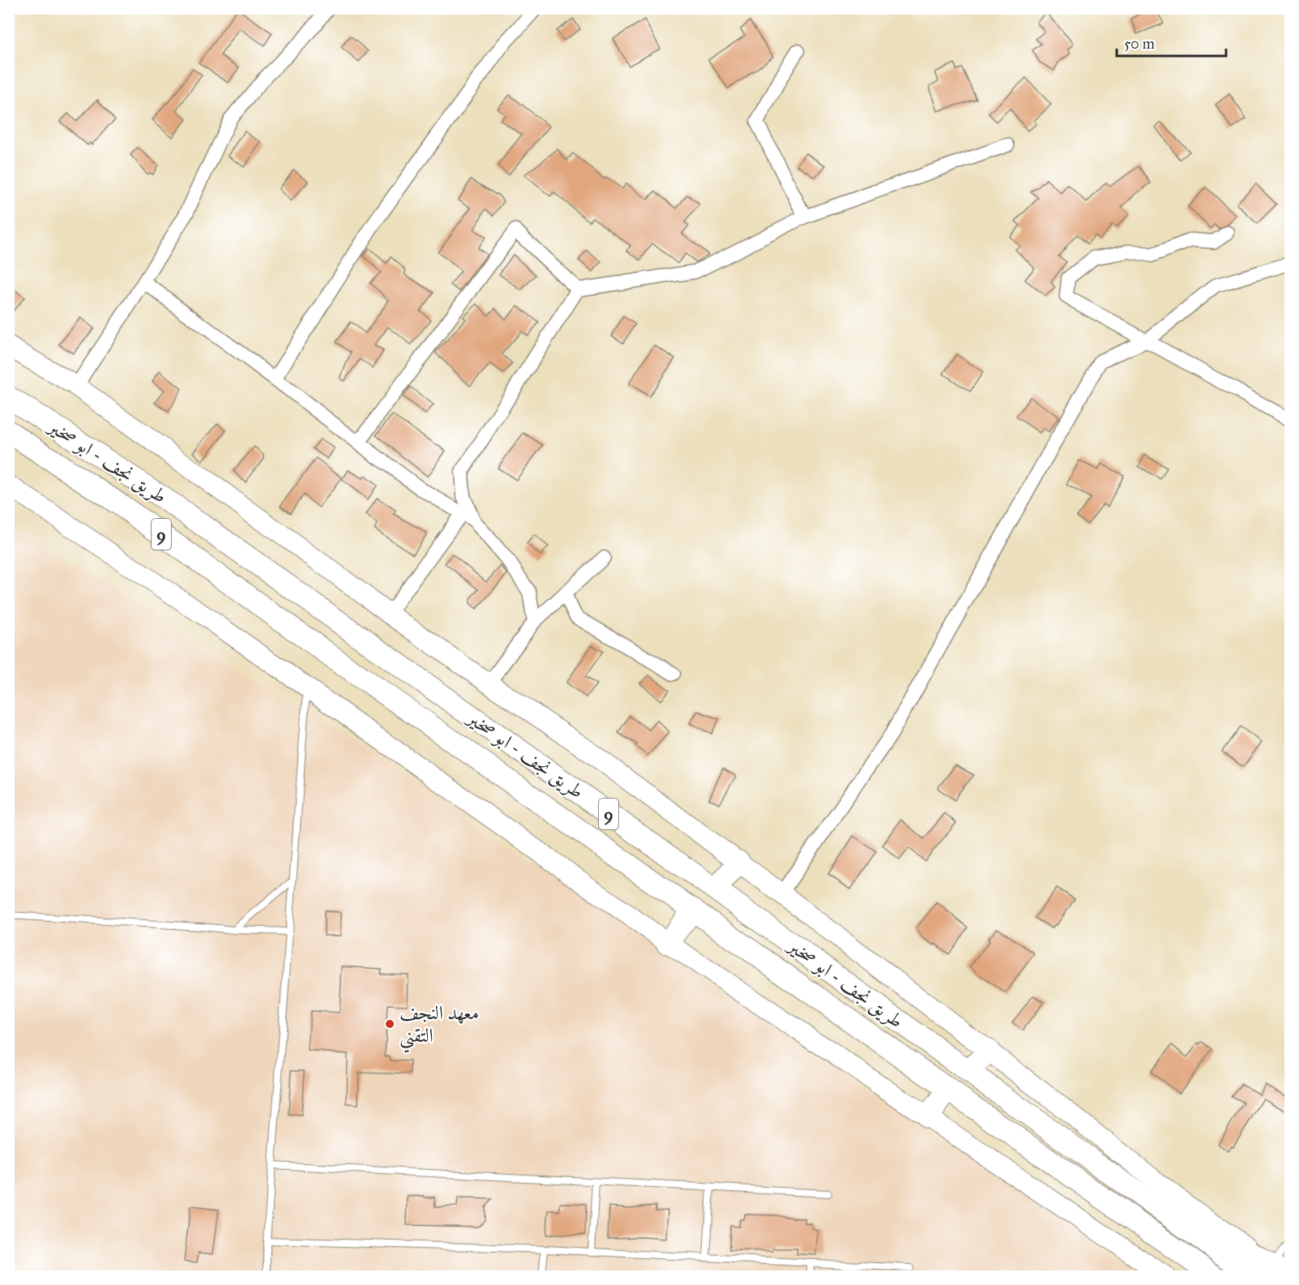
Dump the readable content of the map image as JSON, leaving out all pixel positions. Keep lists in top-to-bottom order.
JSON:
{
  "streets": {
    "highway": ["طريق نجف - ابو صخير", "9"]
  },
  "crossings": [
    ["طريق نجف - ابو صخير", "9"]
  ],
  "places": ["معهد النجف التقني"],
  "scale_bar": "50 m"
}
